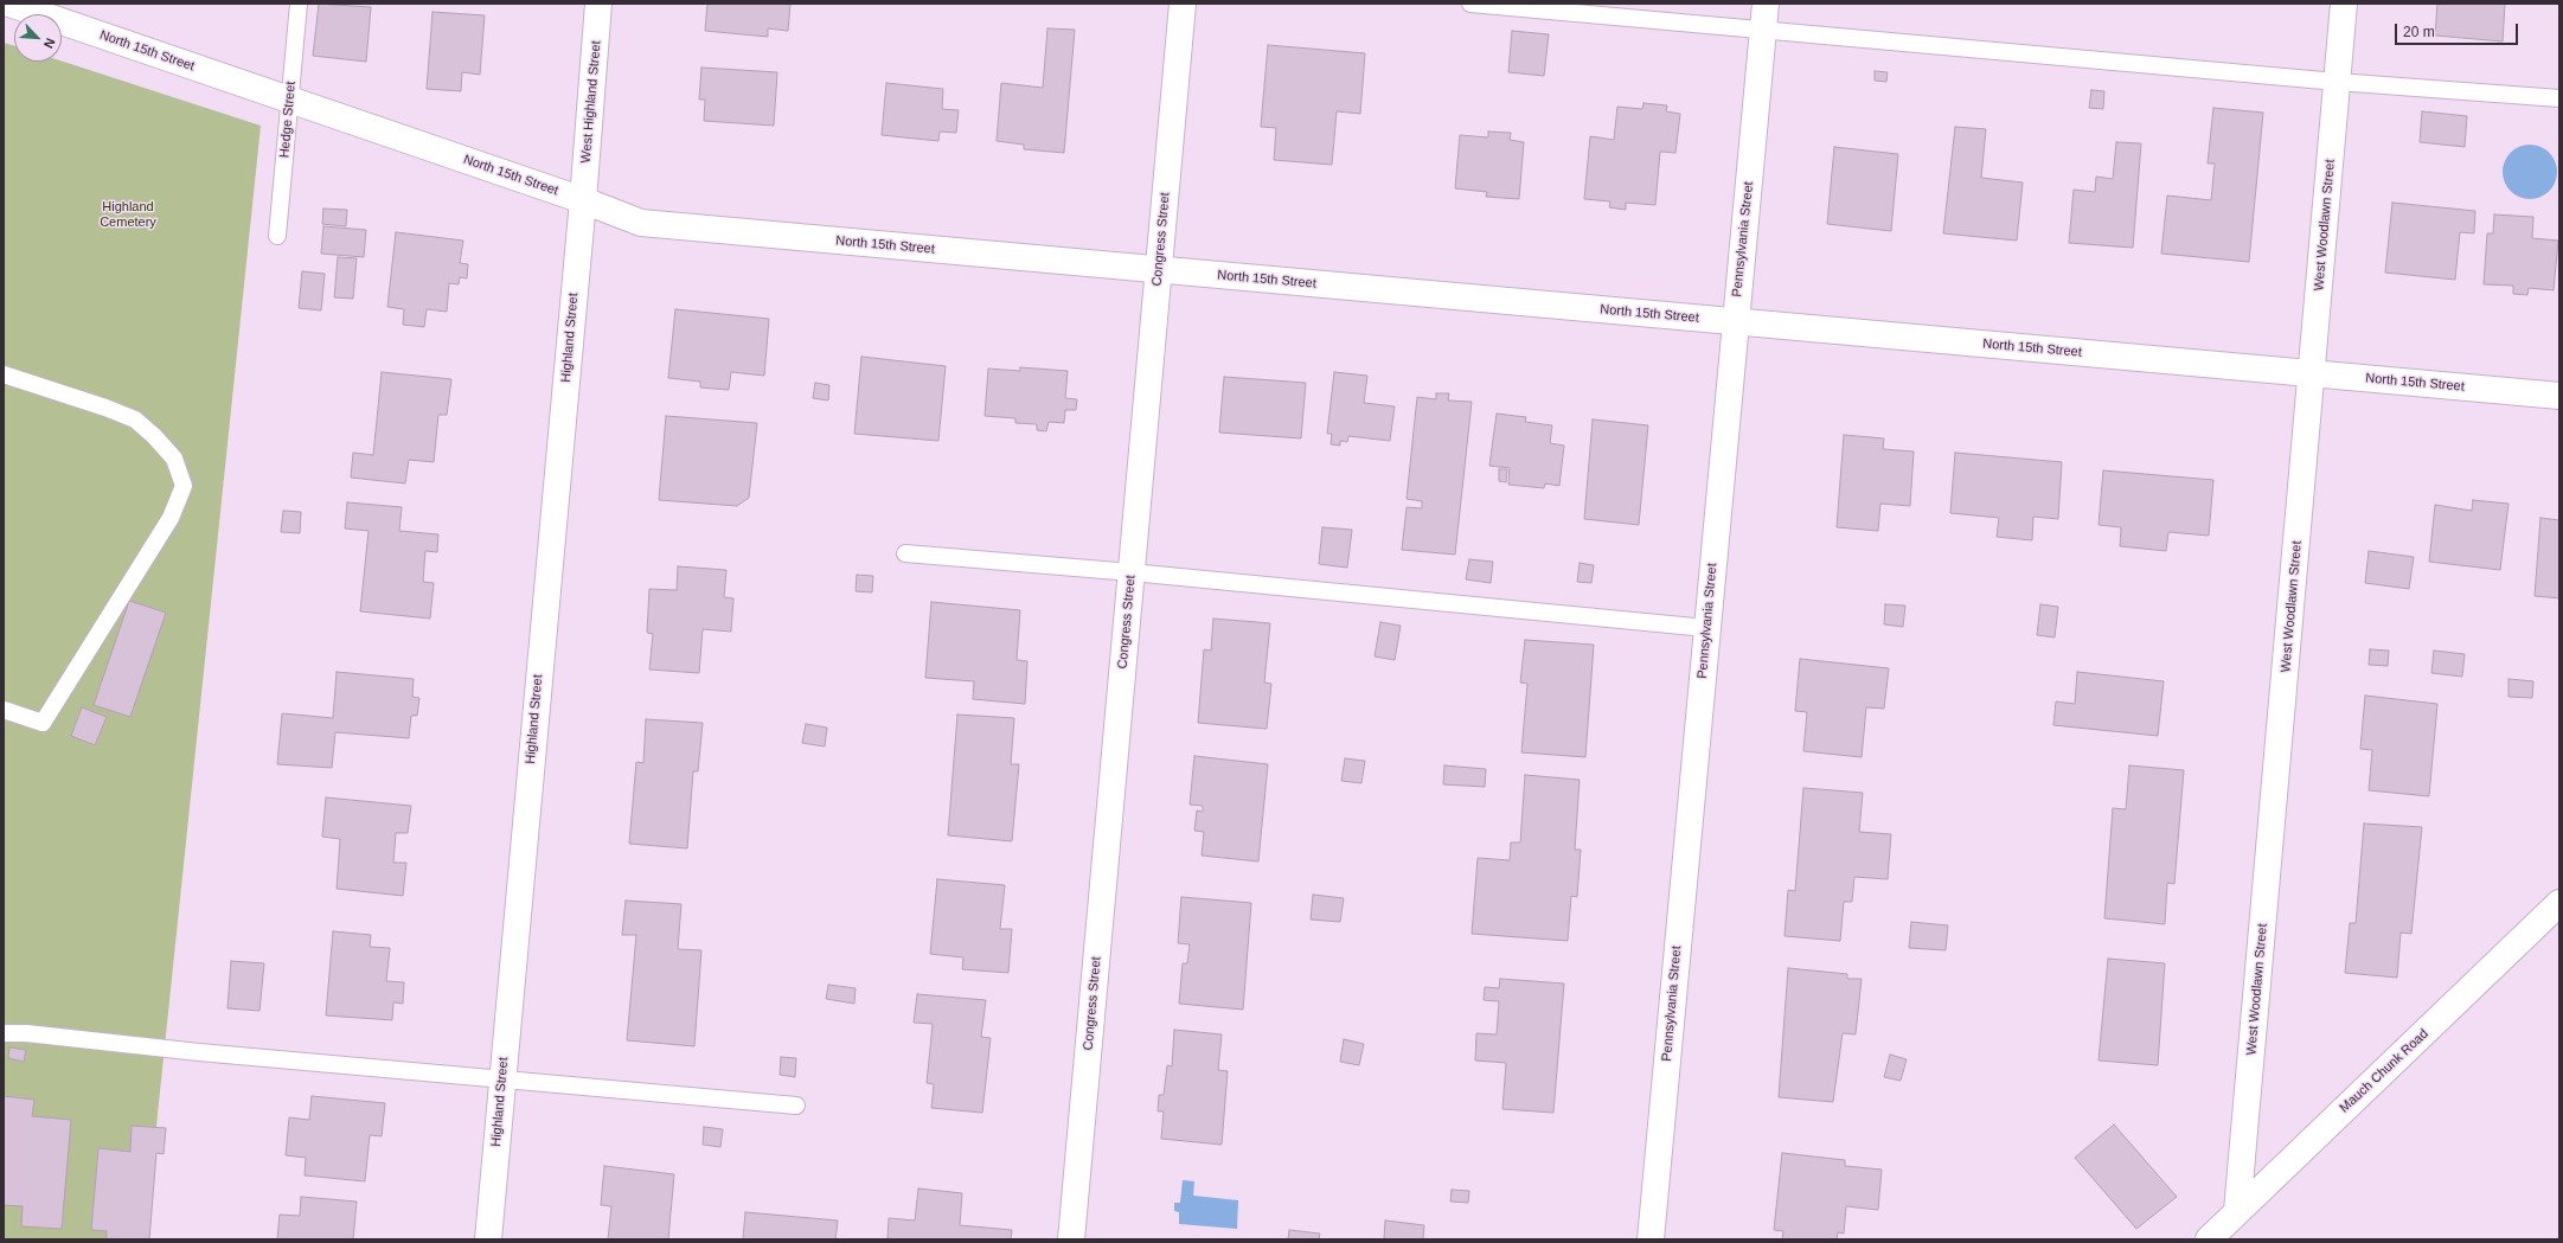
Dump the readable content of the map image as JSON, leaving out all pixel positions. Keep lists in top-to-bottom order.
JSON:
{
  "streets": {
    "street": [
      "North 15th Street",
      "West Highland Street",
      "West Woodlawn Street",
      "Congress Street",
      "Pennsylvania Street",
      "Highland Street",
      "Mauch Chunk Road"
    ],
    "lane": ["Hedge Street"]
  },
  "crossings": [
    ["North 15th Street", "West Highland Street"],
    ["North 15th Street", "Hedge Street"],
    ["North 15th Street", "West Woodlawn Street"],
    ["North 15th Street", "Congress Street"],
    ["North 15th Street", "Pennsylvania Street"],
    ["North 15th Street", "Highland Street"],
    ["West Highland Street", "Highland Street"],
    ["West Woodlawn Street", "Mauch Chunk Road"]
  ],
  "parks": ["Highland Cemetery"],
  "scale_bar": "20 m",
  "north": "bottom right"
}
